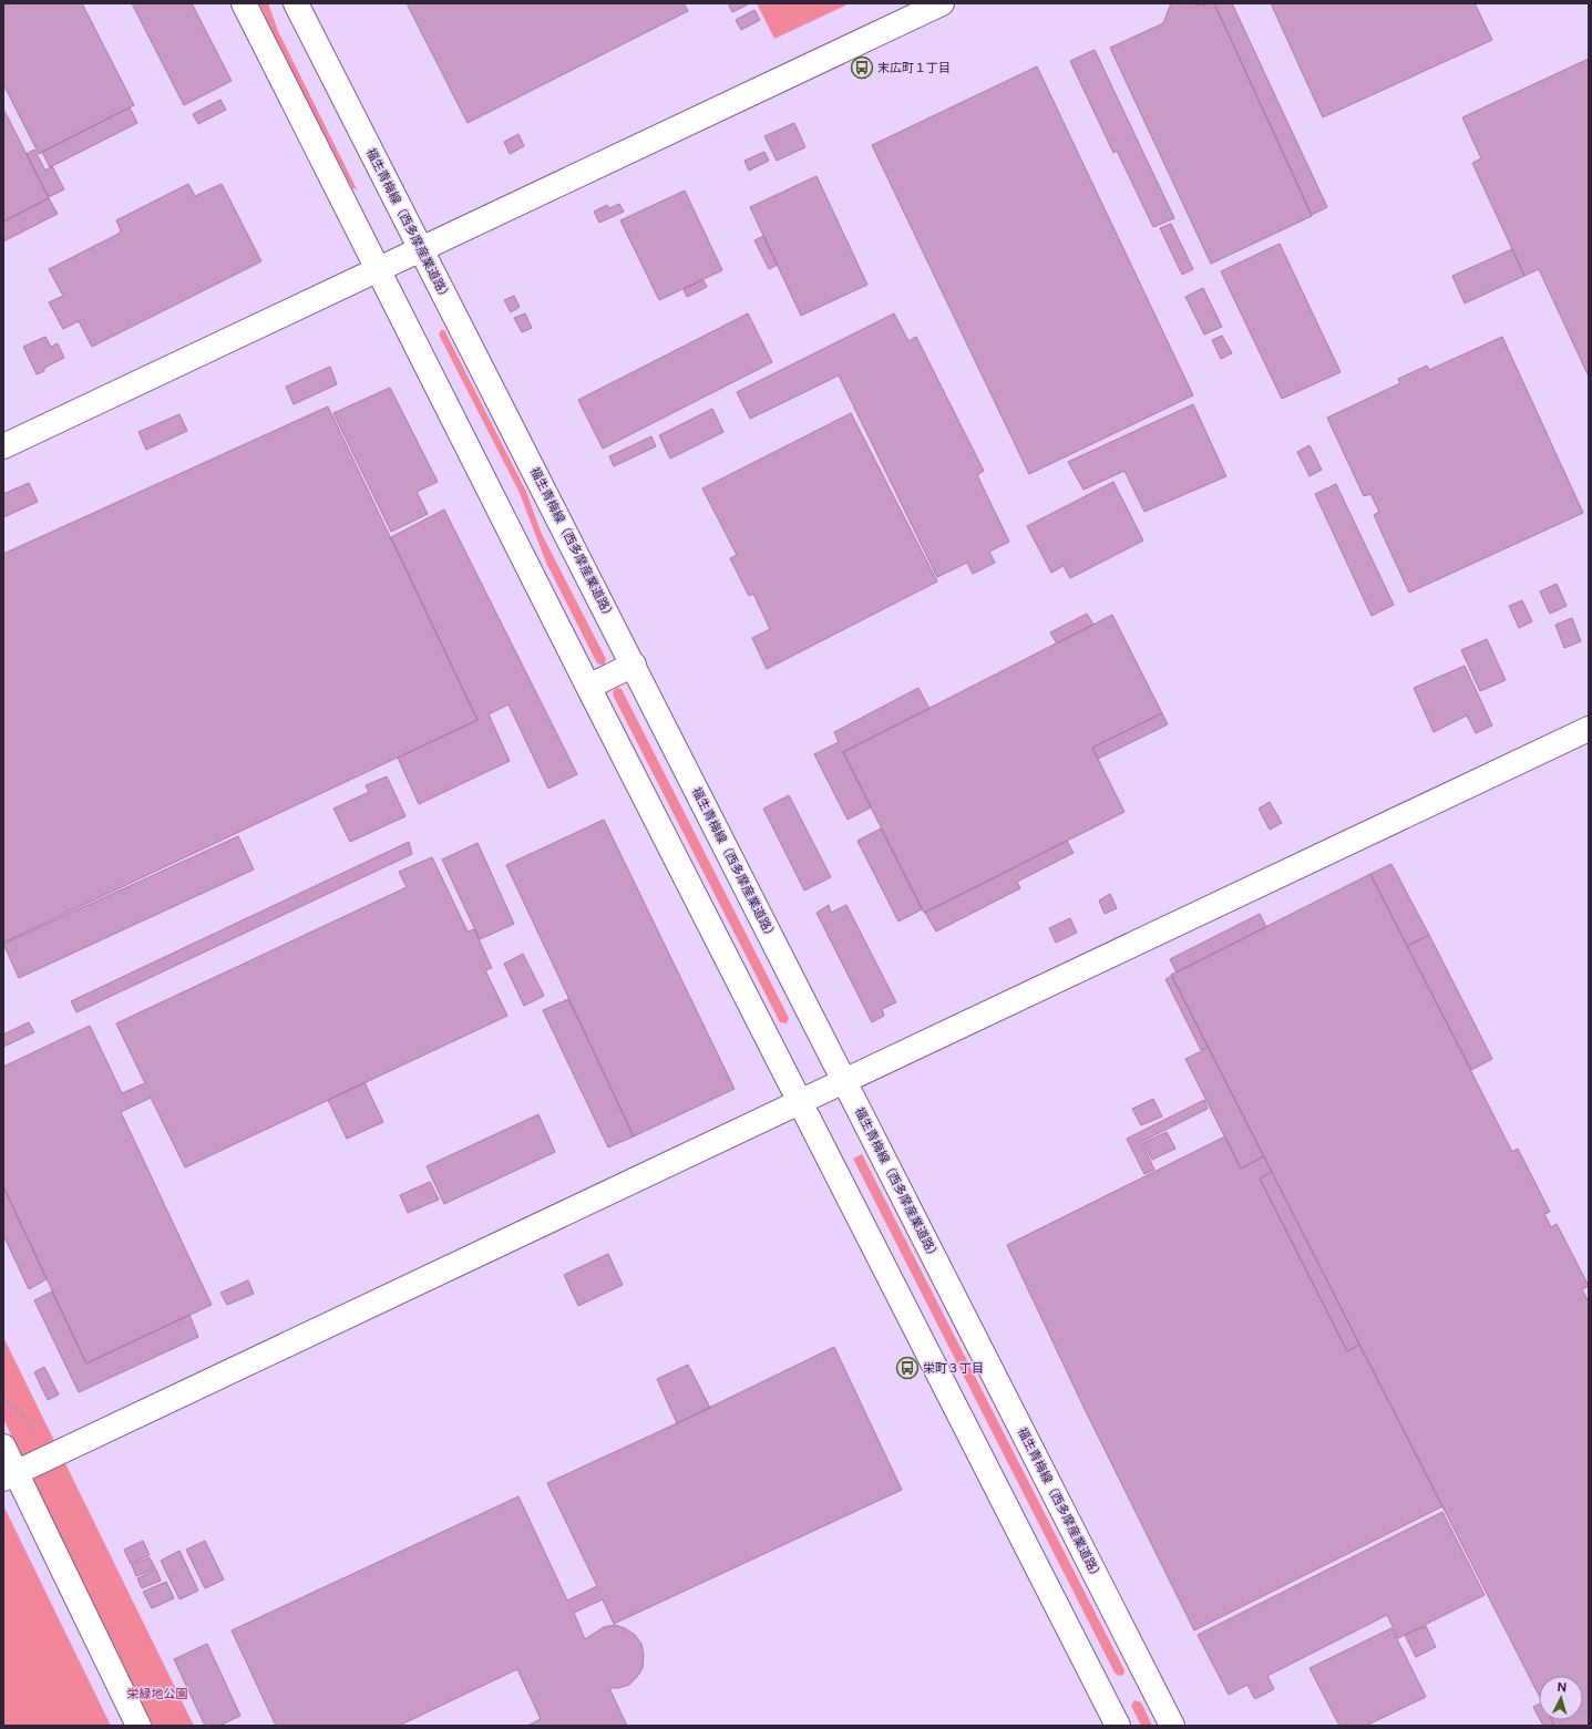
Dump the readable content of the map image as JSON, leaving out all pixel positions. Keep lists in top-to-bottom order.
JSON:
{
  "streets": {
    "main road": ["福生青梅線（西多摩産業道路）"]
  },
  "parks": ["栄緑地公園"],
  "places": {
    "bus stop": ["末広町１丁目", "栄町３丁目"]
  },
  "north": "top"
}
